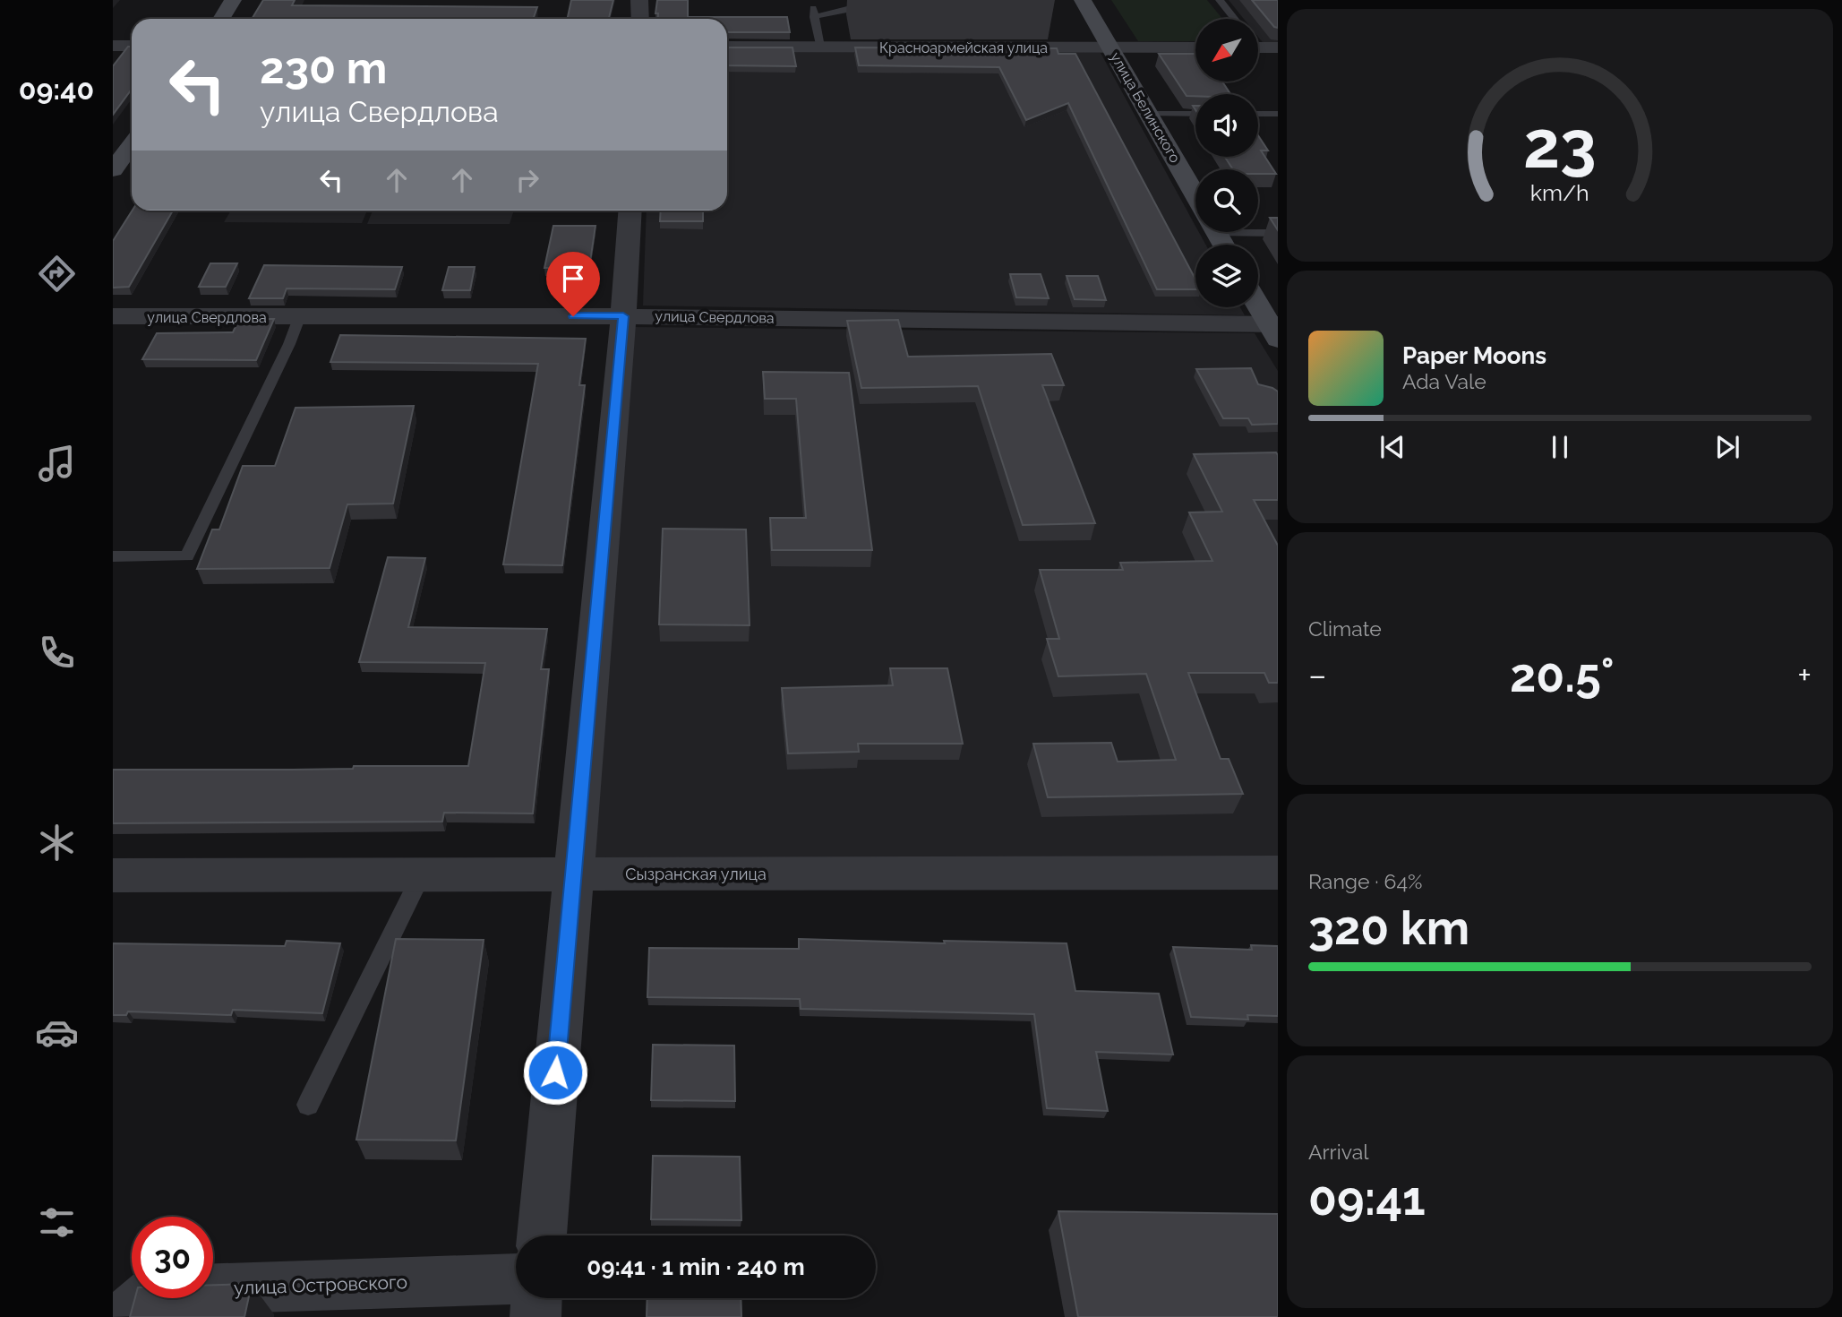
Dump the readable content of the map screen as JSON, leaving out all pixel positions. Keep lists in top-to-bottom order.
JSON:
{
  "streets": {
    "street": [
      "Красноармейская улица",
      "улица Белинского",
      "улица Свердлова",
      "Сызранская улица",
      "улица Островского"
    ]
  },
  "crossings": [
    ["Красноармейская улица", "улица Белинского"]
  ],
  "north": "bottom left",
  "page": {
    "tabs": "09:40",
    "turn": ["230 m", "улица Свердлова"],
    "song": ["Paper Moons", "Ada Vale"],
    "tile": [
      "Climate",
      ["Range · 64%", "320 km"],
      ["Arrival", "09:41"]
    ],
    "heat": ["−", "20.5°", "+"],
    "limit": "30",
    "trip": "09:41 · 1 min · 240 m",
    "gauge": ["23", "km/h"]
  }
}
